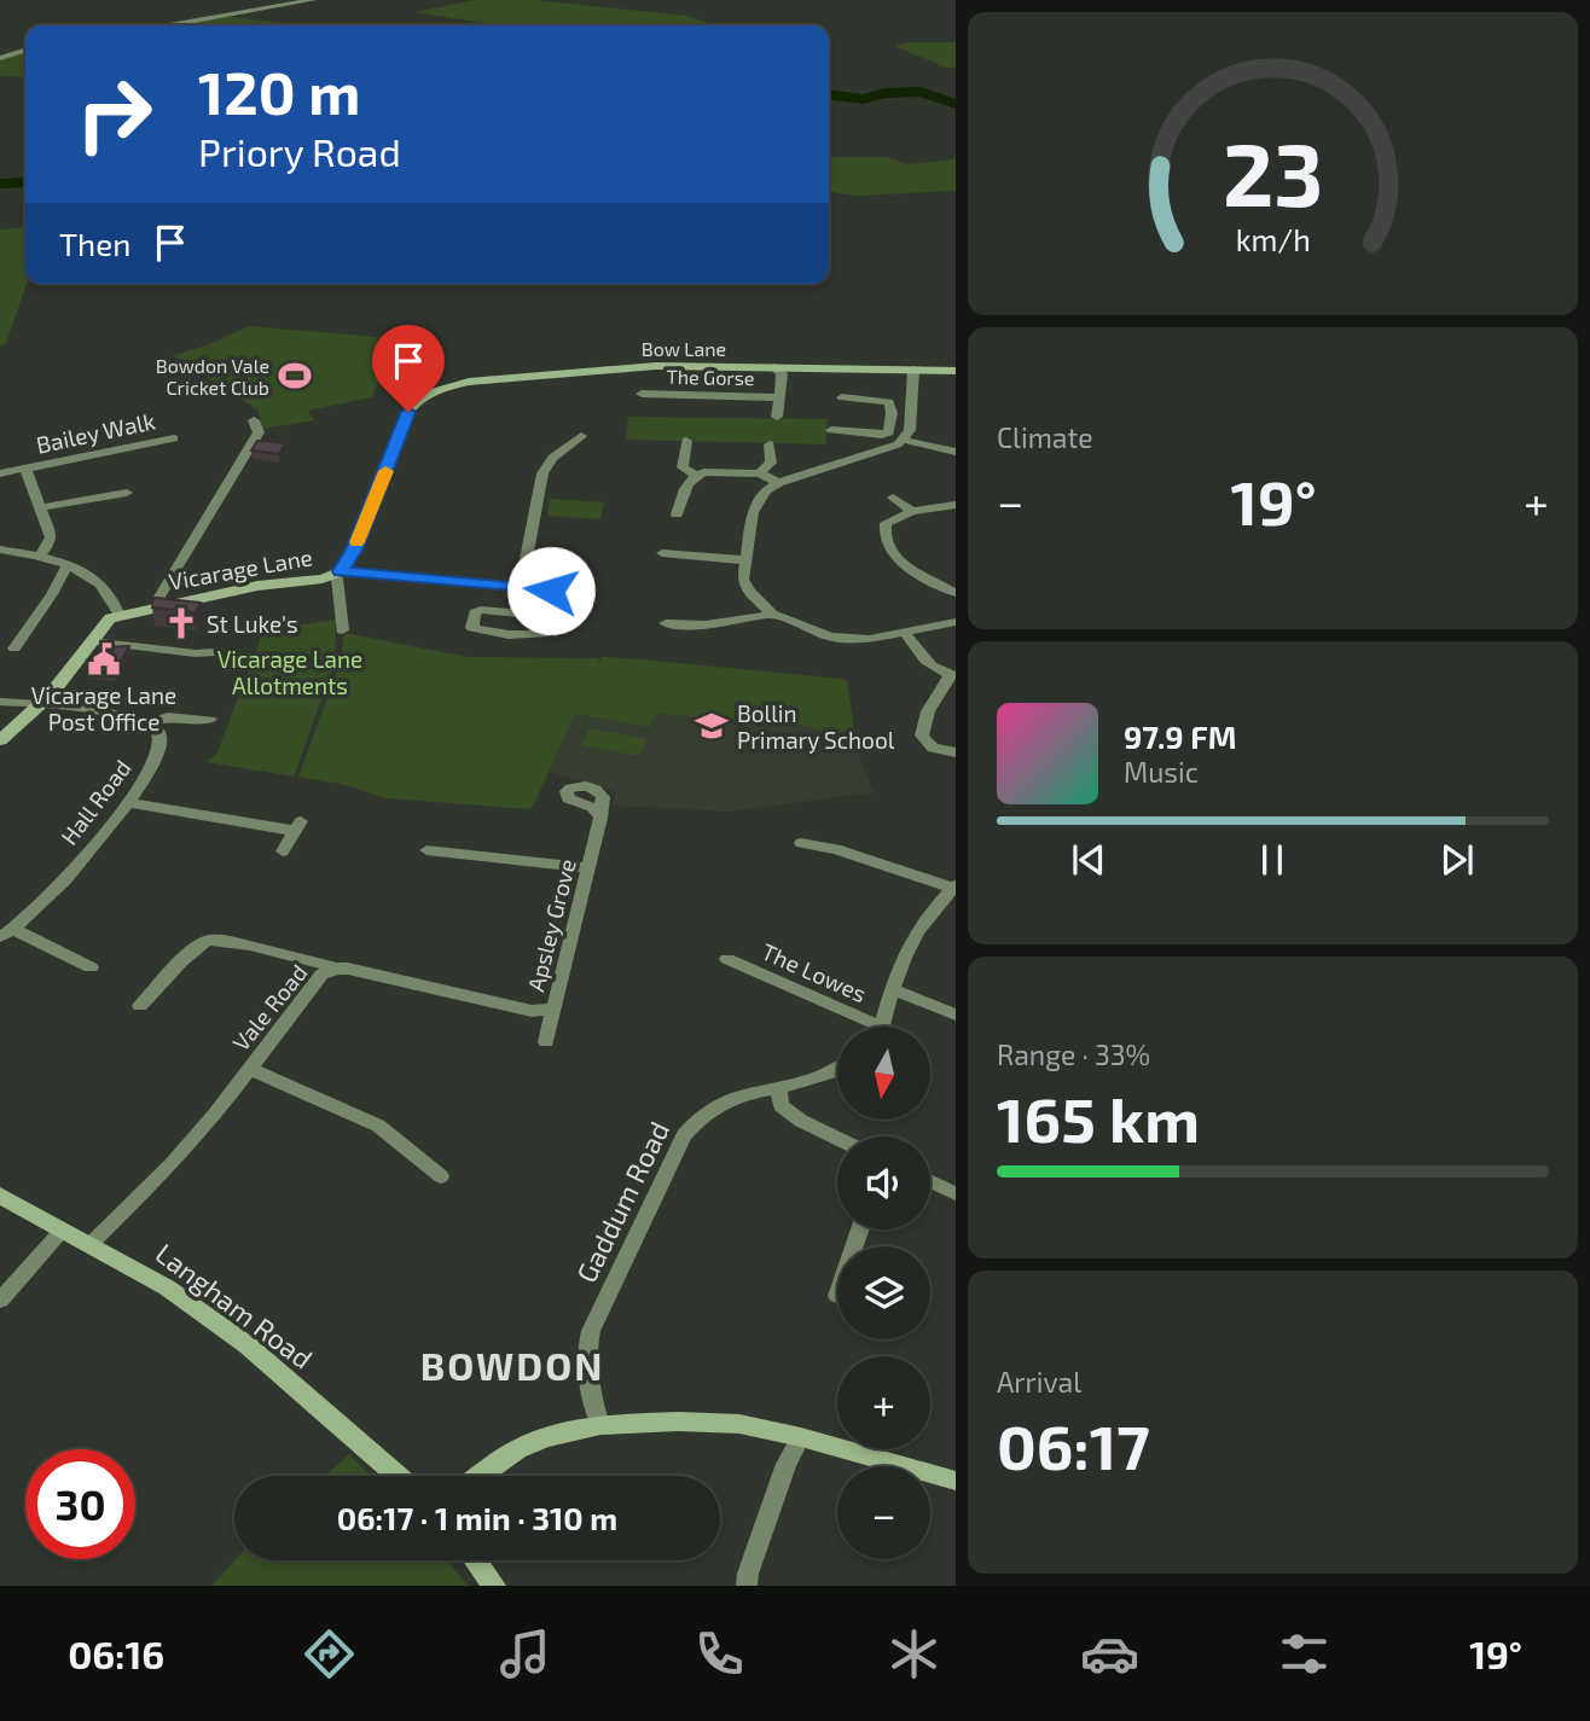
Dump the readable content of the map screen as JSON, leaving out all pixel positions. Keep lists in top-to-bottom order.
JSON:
{
  "streets": {
    "street": [
      "Bow Lane",
      "The Gorse",
      "Bailey Walk",
      "Vicarage Lane",
      "Hall Road",
      "Apsley Grove",
      "The Lowes",
      "Vale Road",
      "Gaddum Road",
      "Langham Road"
    ]
  },
  "crossings": [
    ["Bow Lane", "The Gorse"],
    ["Bow Lane", "Vicarage Lane"],
    ["Apsley Grove", "Vale Road"],
    ["Vale Road", "Langham Road"]
  ],
  "districts": ["BOWDON"],
  "parks": ["Vicarage Lane Allotments"],
  "places": {
    "sports": ["Bowdon Vale Cricket Club"],
    "church": ["St Luke's"],
    "public building": ["Vicarage Lane Post Office"],
    "school or university": ["Bollin Primary School"]
  },
  "north": "bottom",
  "page": {
    "turn": ["120 m", "Priory Road"],
    "then": "Then",
    "tile": [
      "Climate",
      ["Range · 33%", "165 km"],
      ["Arrival", "06:17"]
    ],
    "heat": ["−", "19°", "+"],
    "song": ["97.9 FM", "Music"],
    "map_buttons": ["+", "−"],
    "limit": "30",
    "trip": "06:17 · 1 min · 310 m",
    "tabs": ["06:16", "19°"],
    "gauge": ["23", "km/h"]
  }
}
